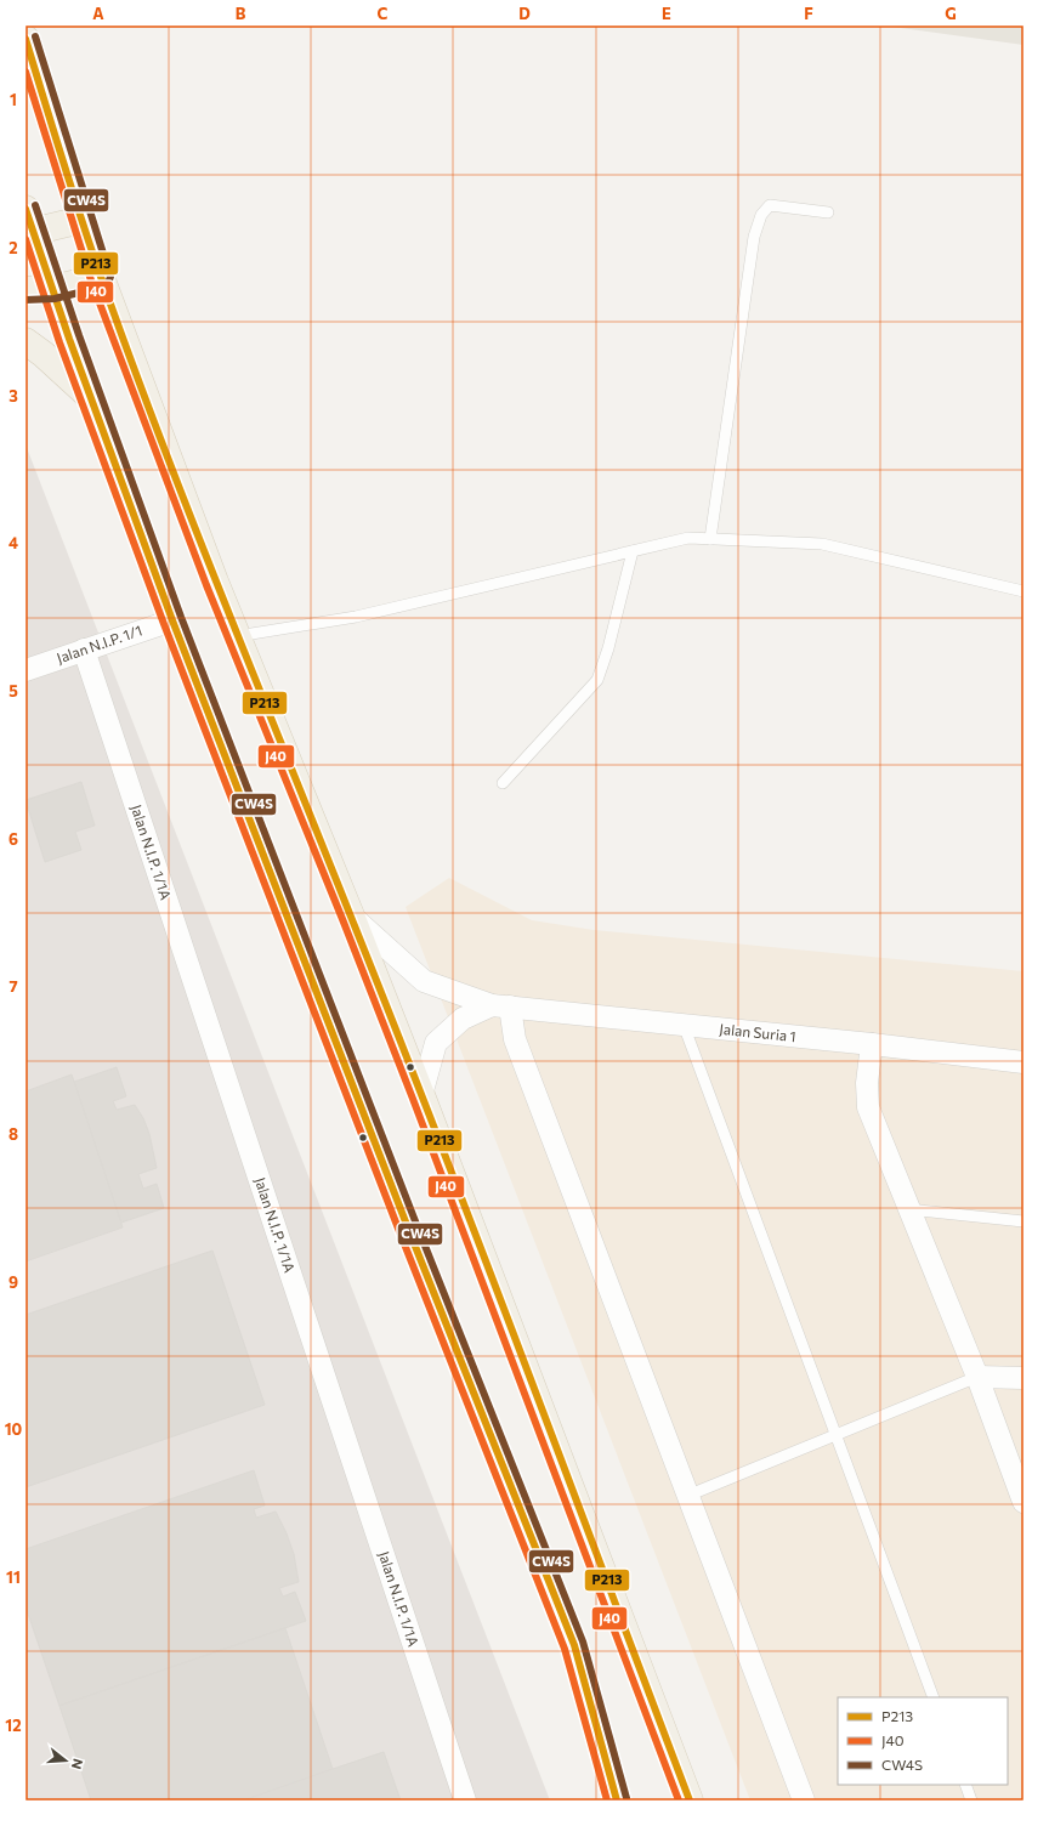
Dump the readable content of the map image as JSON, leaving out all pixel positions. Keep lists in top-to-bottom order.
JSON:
{
  "streets": {
    "street": ["Jalan N.I.P. 1/1", "Jalan N.I.P. 1/1A", "Jalan Suria 1"]
  },
  "crossings": [
    ["Jalan N.I.P. 1/1", "Jalan N.I.P. 1/1A"]
  ],
  "lines": ["transit line CW4S", "transit line P213", "transit line J40"],
  "legend": ["P213", "J40", "CW4S"],
  "north": "right",
  "grid": {
    "columns": [
      "A",
      "B",
      "C",
      "D",
      "E",
      "F",
      "G"
    ],
    "rows": [
      "1",
      "2",
      "3",
      "4",
      "5",
      "6",
      "7",
      "8",
      "9",
      "10",
      "11",
      "12"
    ]
  }
}
